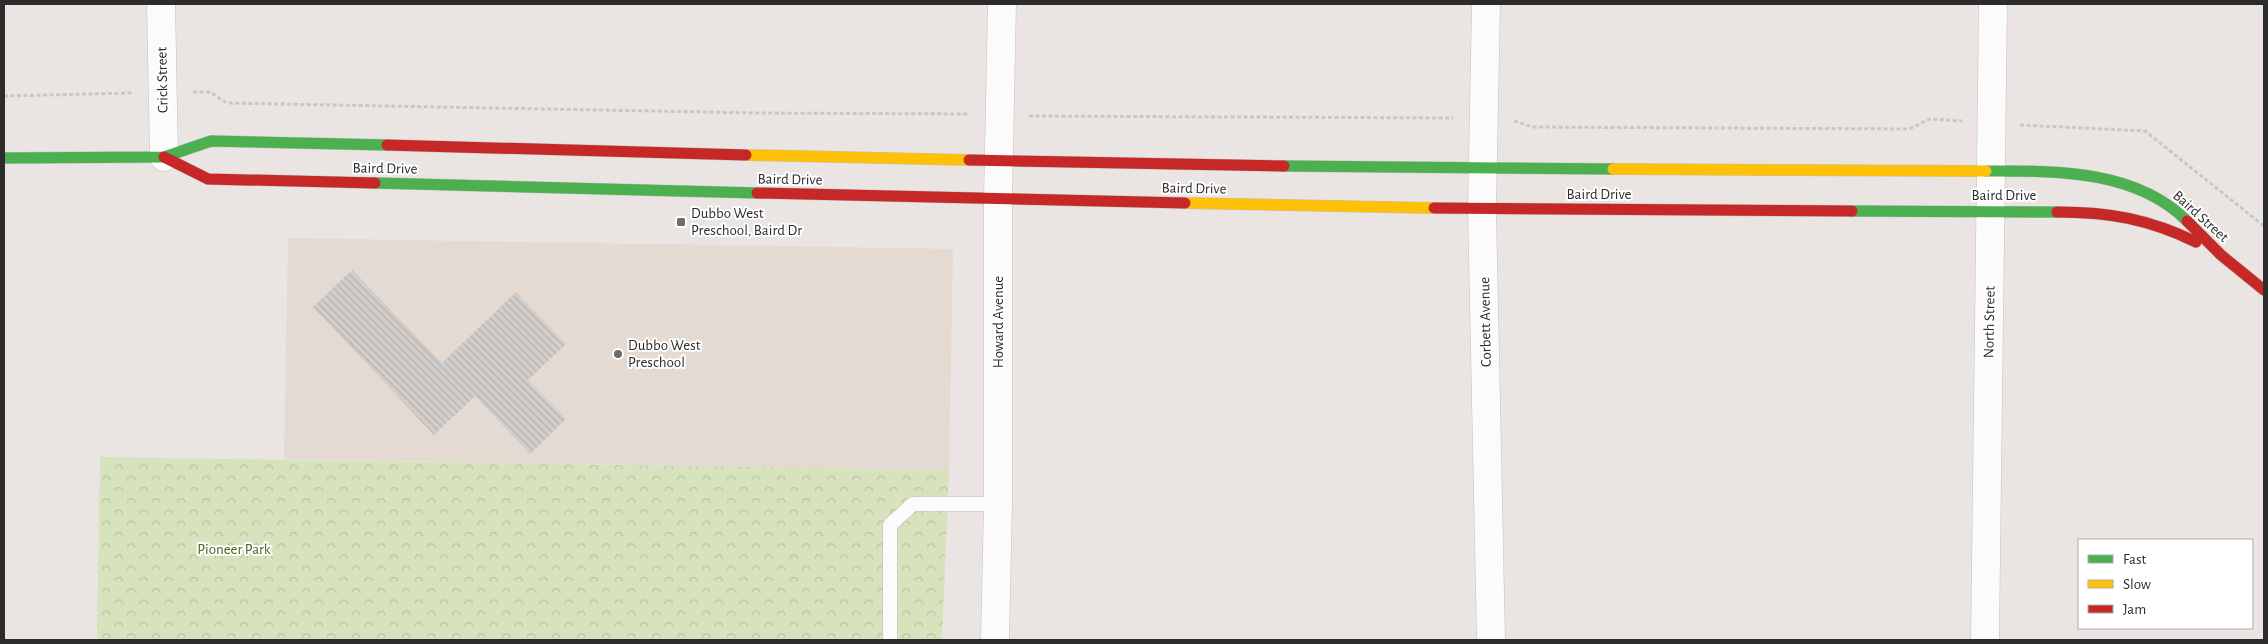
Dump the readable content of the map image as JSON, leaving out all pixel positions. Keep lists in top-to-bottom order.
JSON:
{
  "streets": {
    "street": [
      "Crick Street",
      "Baird Drive",
      "Baird Street",
      "Howard Avenue",
      "Corbett Avenue",
      "North Street"
    ]
  },
  "crossings": [
    ["Crick Street", "Baird Drive"],
    ["Baird Drive", "Baird Street"],
    ["Baird Drive", "Howard Avenue"],
    ["Baird Drive", "Corbett Avenue"],
    ["Baird Drive", "North Street"],
    ["Baird Street", "North Street"]
  ],
  "parks": ["Pioneer Park"],
  "places": {
    "transit": ["Dubbo West Preschool, Baird Dr"],
    "other": ["Dubbo West Preschool"]
  },
  "legend": ["Fast", "Slow", "Jam"]
}
